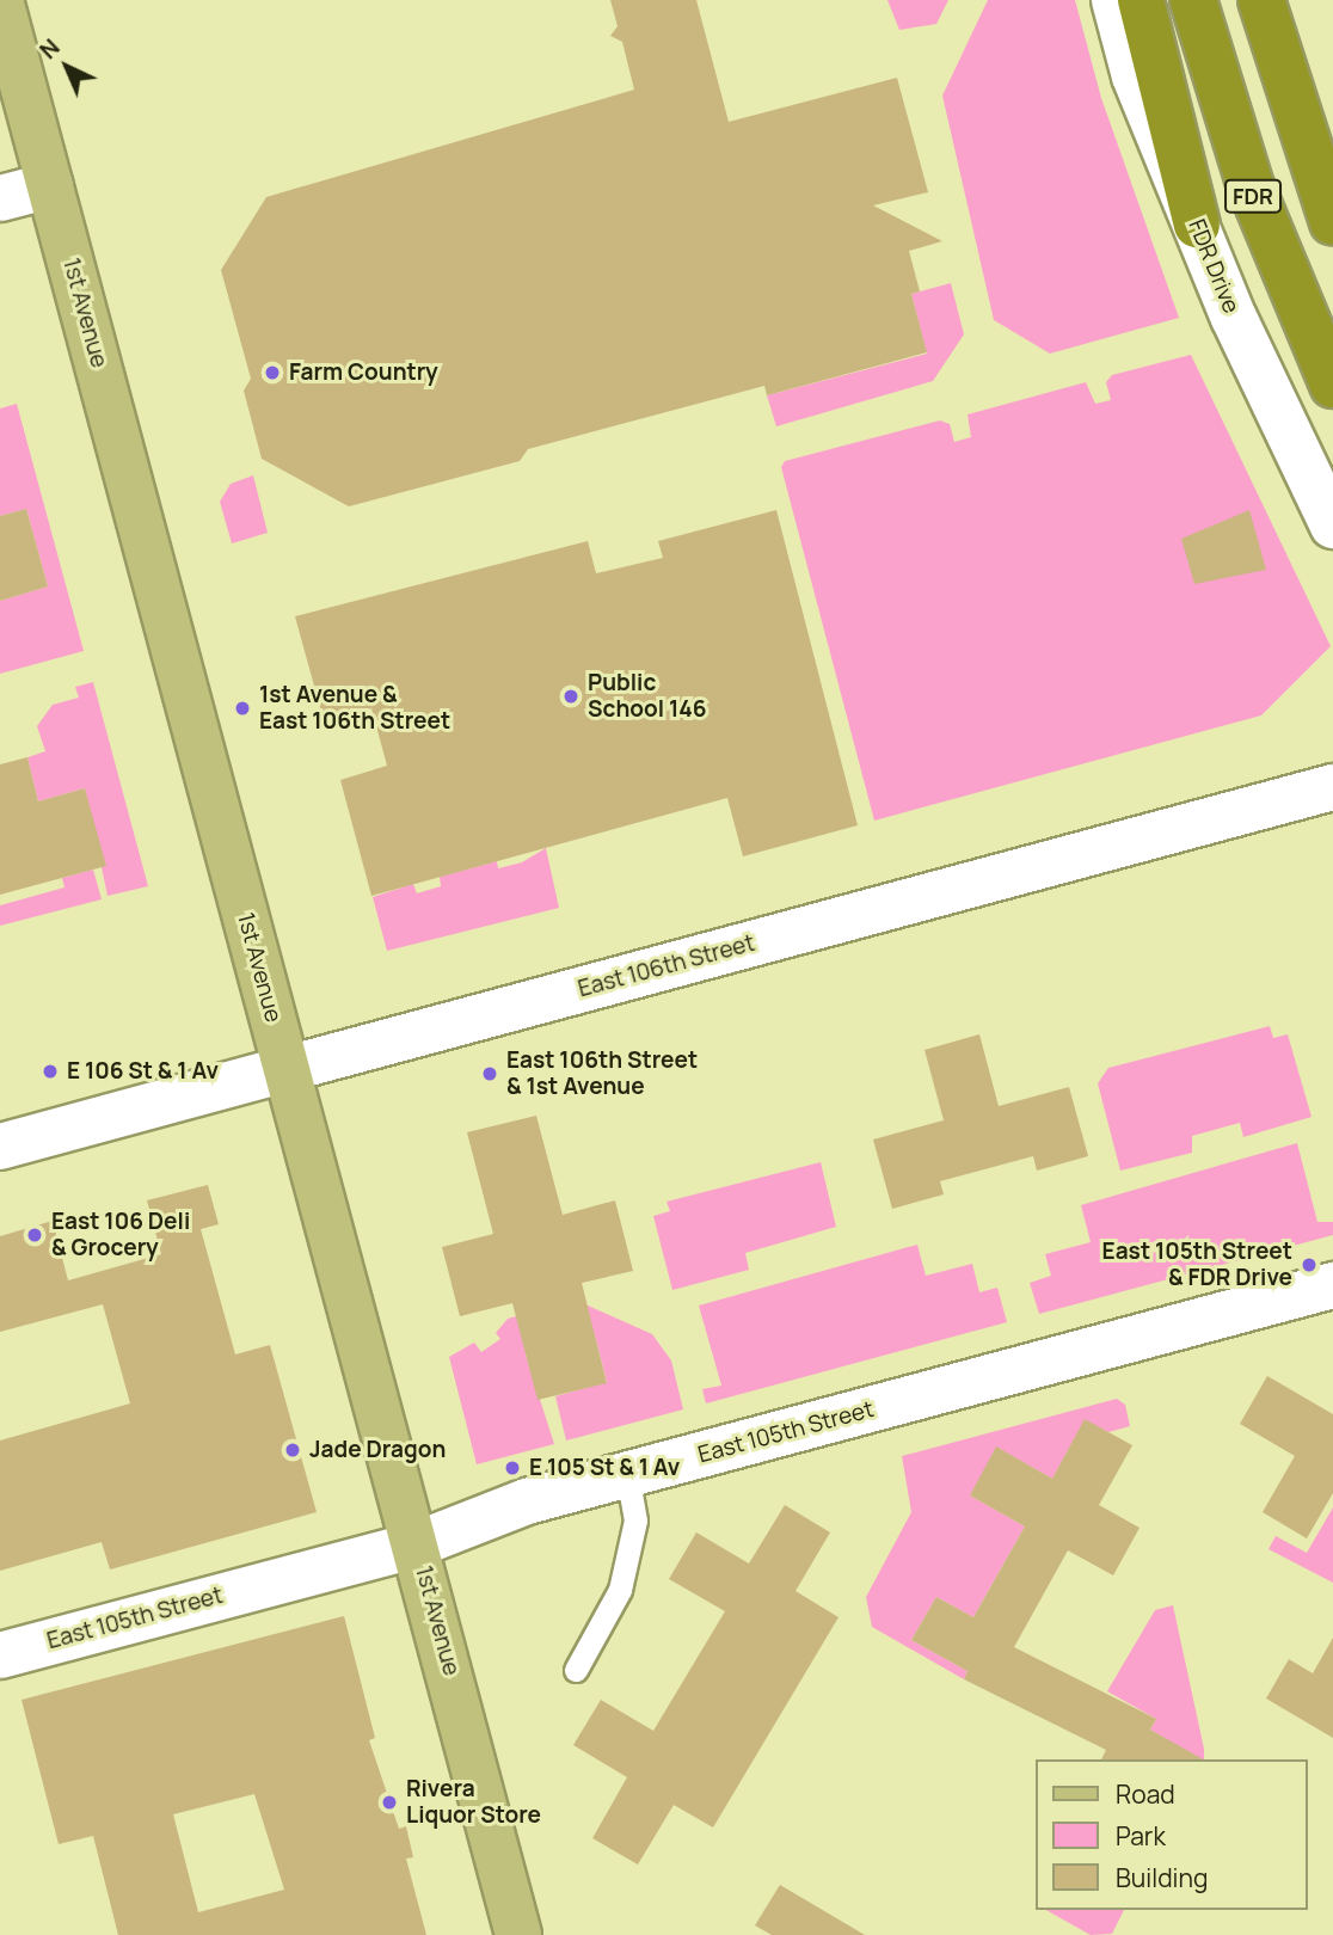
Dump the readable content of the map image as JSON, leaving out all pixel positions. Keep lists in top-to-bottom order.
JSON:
{
  "streets": {
    "highway": ["FDR"],
    "main road": ["1st Avenue"],
    "street": ["FDR Drive", "East 106th Street", "East 105th Street"]
  },
  "crossings": [
    ["1st Avenue", "East 106th Street"],
    ["1st Avenue", "East 105th Street"]
  ],
  "places": [
    "Farm Country",
    "Public School 146",
    "1st Avenue & East 106th Street",
    "E 106 St & 1 Av",
    "East 106th Street & 1st Avenue",
    "East 106 Deli & Grocery",
    "East 105th Street & FDR Drive",
    "Jade Dragon",
    "E 105 St & 1 Av",
    "Rivera Liquor Store"
  ],
  "legend": ["Road", "Park", "Building"],
  "north": "top left"
}
